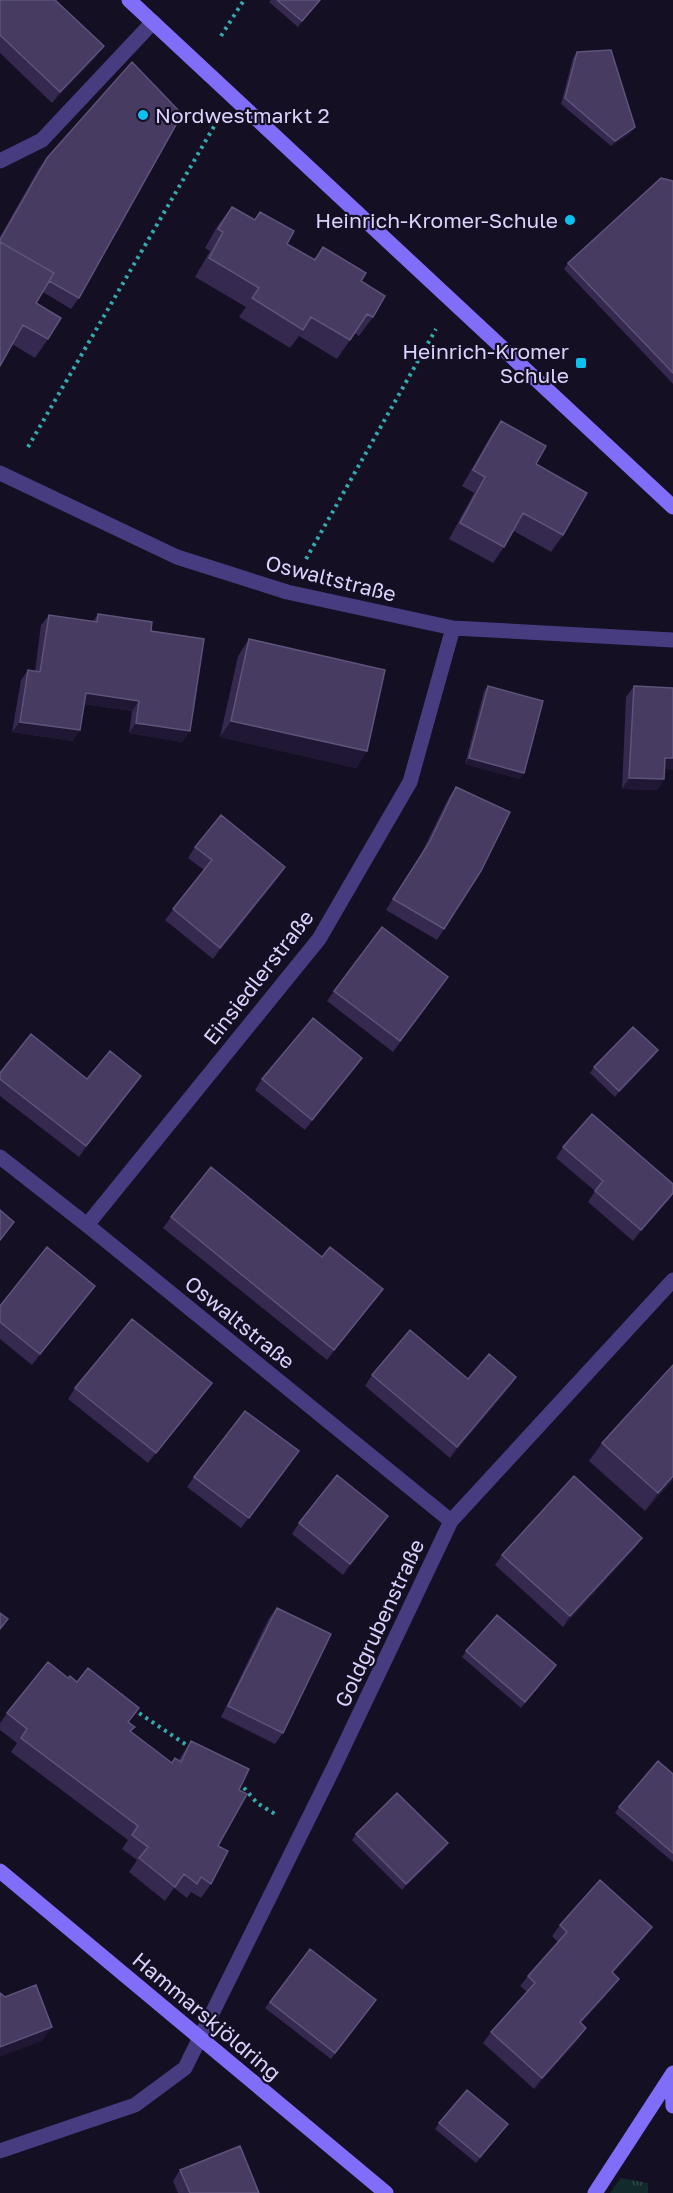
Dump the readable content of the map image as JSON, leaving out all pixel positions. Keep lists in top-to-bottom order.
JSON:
{
  "streets": {
    "main road": ["Hammarskjöldring"],
    "street": ["Oswaltstraße", "Einsiedlerstraße", "Goldgrubenstraße"]
  },
  "crossings": [
    ["Oswaltstraße", "Einsiedlerstraße"],
    ["Oswaltstraße", "Goldgrubenstraße"],
    ["Goldgrubenstraße", "Hammarskjöldring"]
  ],
  "places": {
    "other": ["Nordwestmarkt 2", "Heinrich-Kromer-Schule"],
    "transit": ["Heinrich-Kromer Schule"]
  }
}
